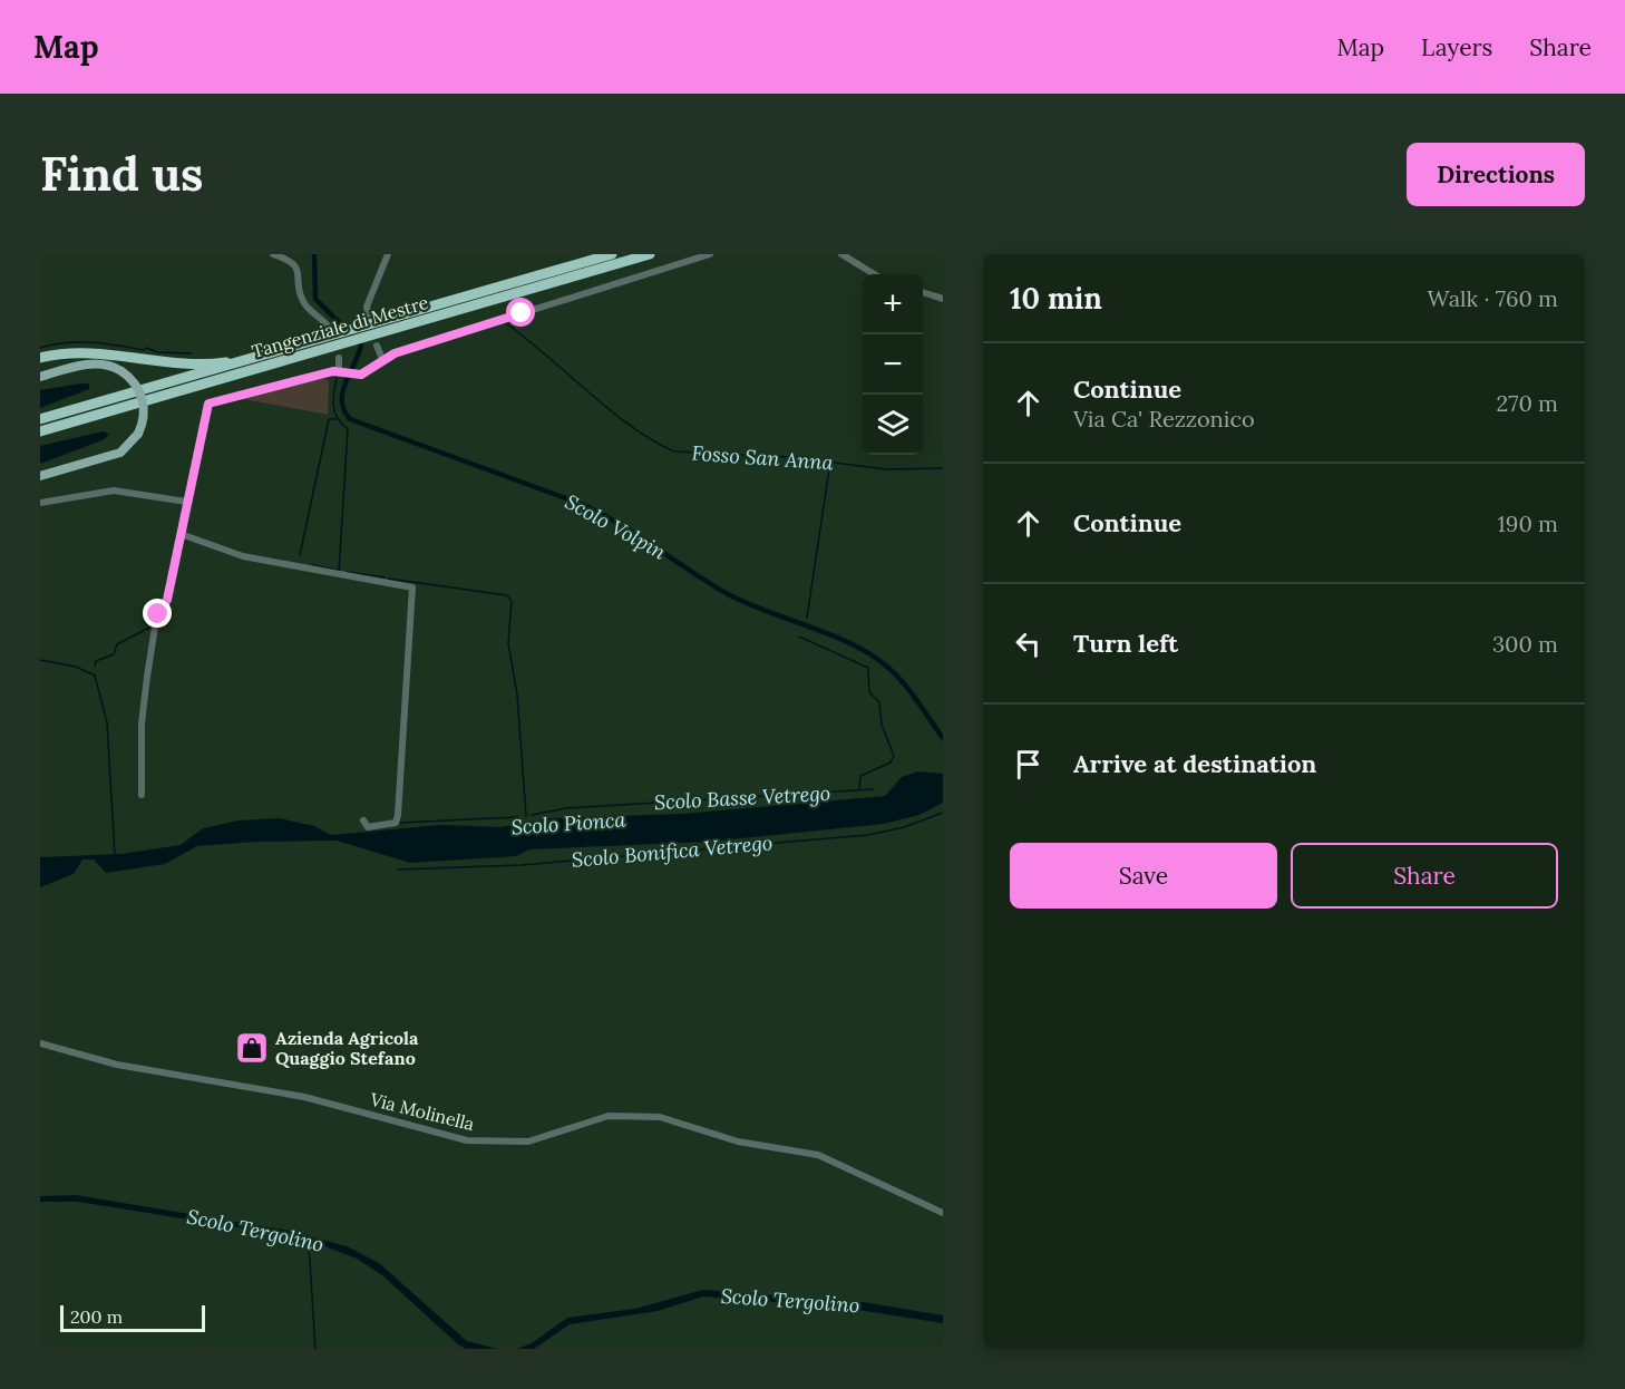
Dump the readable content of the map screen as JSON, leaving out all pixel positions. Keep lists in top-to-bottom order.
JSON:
{
  "streets": {
    "highway": ["Tangenziale di Mestre"],
    "street": ["Via Molinella"]
  },
  "water": [
    "Fosso San Anna",
    "Scolo Volpin",
    "Scolo Basse Vetrego",
    "Scolo Pionca",
    "Scolo Bonifica Vetrego",
    "Scolo Tergolino"
  ],
  "places": {
    "shop": ["Azienda Agricola Quaggio Stefano"]
  },
  "scale_bar": "200 m",
  "page": {
    "header": "Map",
    "nav": ["Map", "Layers", "Share"],
    "buttons": [
      "Directions",
      ["Save", "Share"]
    ],
    "title": "Find us",
    "heading": ["10 min", "Walk · 760 m"],
    "map_buttons": ["+", "−"],
    "list": [
      ["Continue", "Via Ca' Rezzonico", "270 m"],
      ["Continue", "190 m"],
      ["Turn left", "300 m"],
      "Arrive at destination"
    ],
    "scale": "200 m"
  }
}
